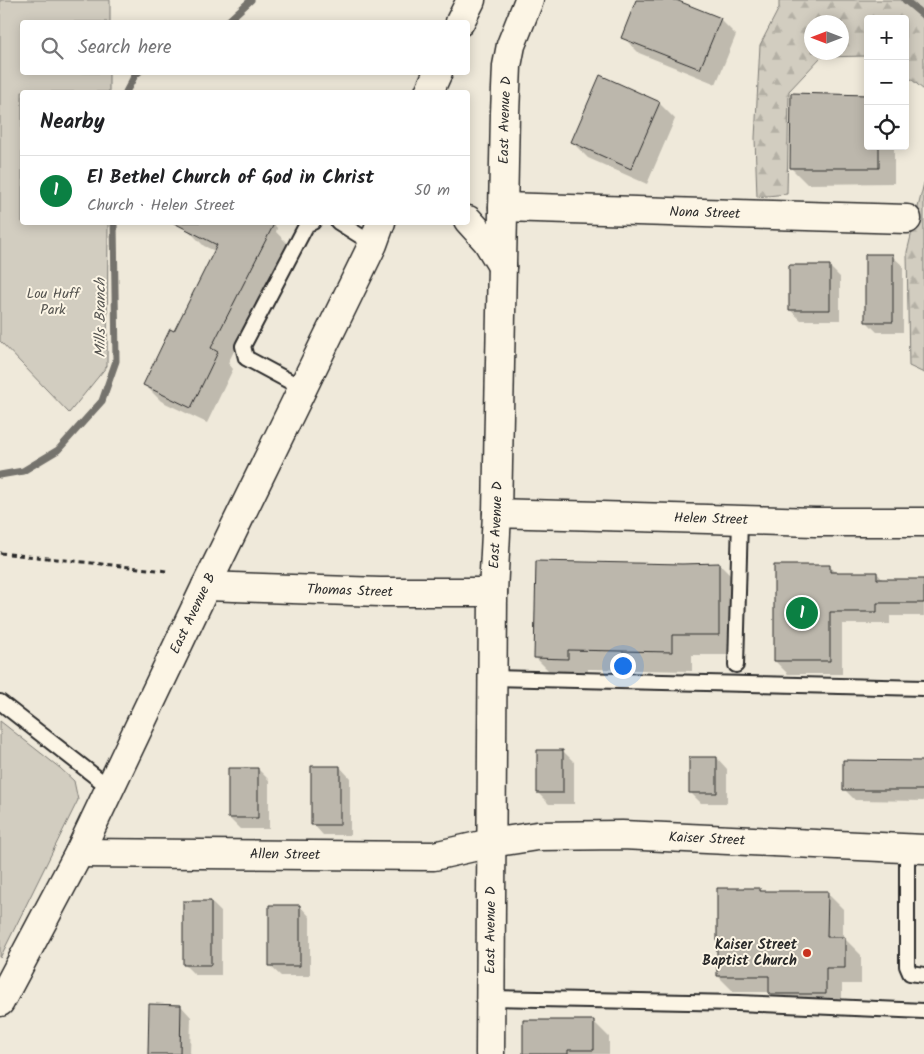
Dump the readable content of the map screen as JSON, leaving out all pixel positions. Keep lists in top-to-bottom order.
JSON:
{
  "streets": {
    "main road": [
      "East Avenue D",
      "Nona Street",
      "Helen Street",
      "Thomas Street",
      "East Avenue B",
      "Kaiser Street",
      "Allen Street"
    ]
  },
  "crossings": [
    ["East Avenue D", "Nona Street"],
    ["East Avenue D", "Helen Street"],
    ["East Avenue D", "Thomas Street"],
    ["East Avenue D", "Kaiser Street"],
    ["East Avenue D", "Allen Street"],
    ["Thomas Street", "East Avenue B"],
    ["East Avenue B", "Allen Street"],
    ["Kaiser Street", "Allen Street"]
  ],
  "water": ["Mills Branch"],
  "parks": ["Lou Huff Park"],
  "places": ["Kaiser Street Baptist Church"],
  "north": "left",
  "page": {
    "map_buttons": ["+", "−"],
    "search": "Search here",
    "heading": "Nearby",
    "list": [
      {
        "mark": "1",
        "name": "El Bethel Church of God in Christ",
        "note": "Church · Helen Street",
        "value": "50 m"
      }
    ],
    "pins": "1"
  }
}
